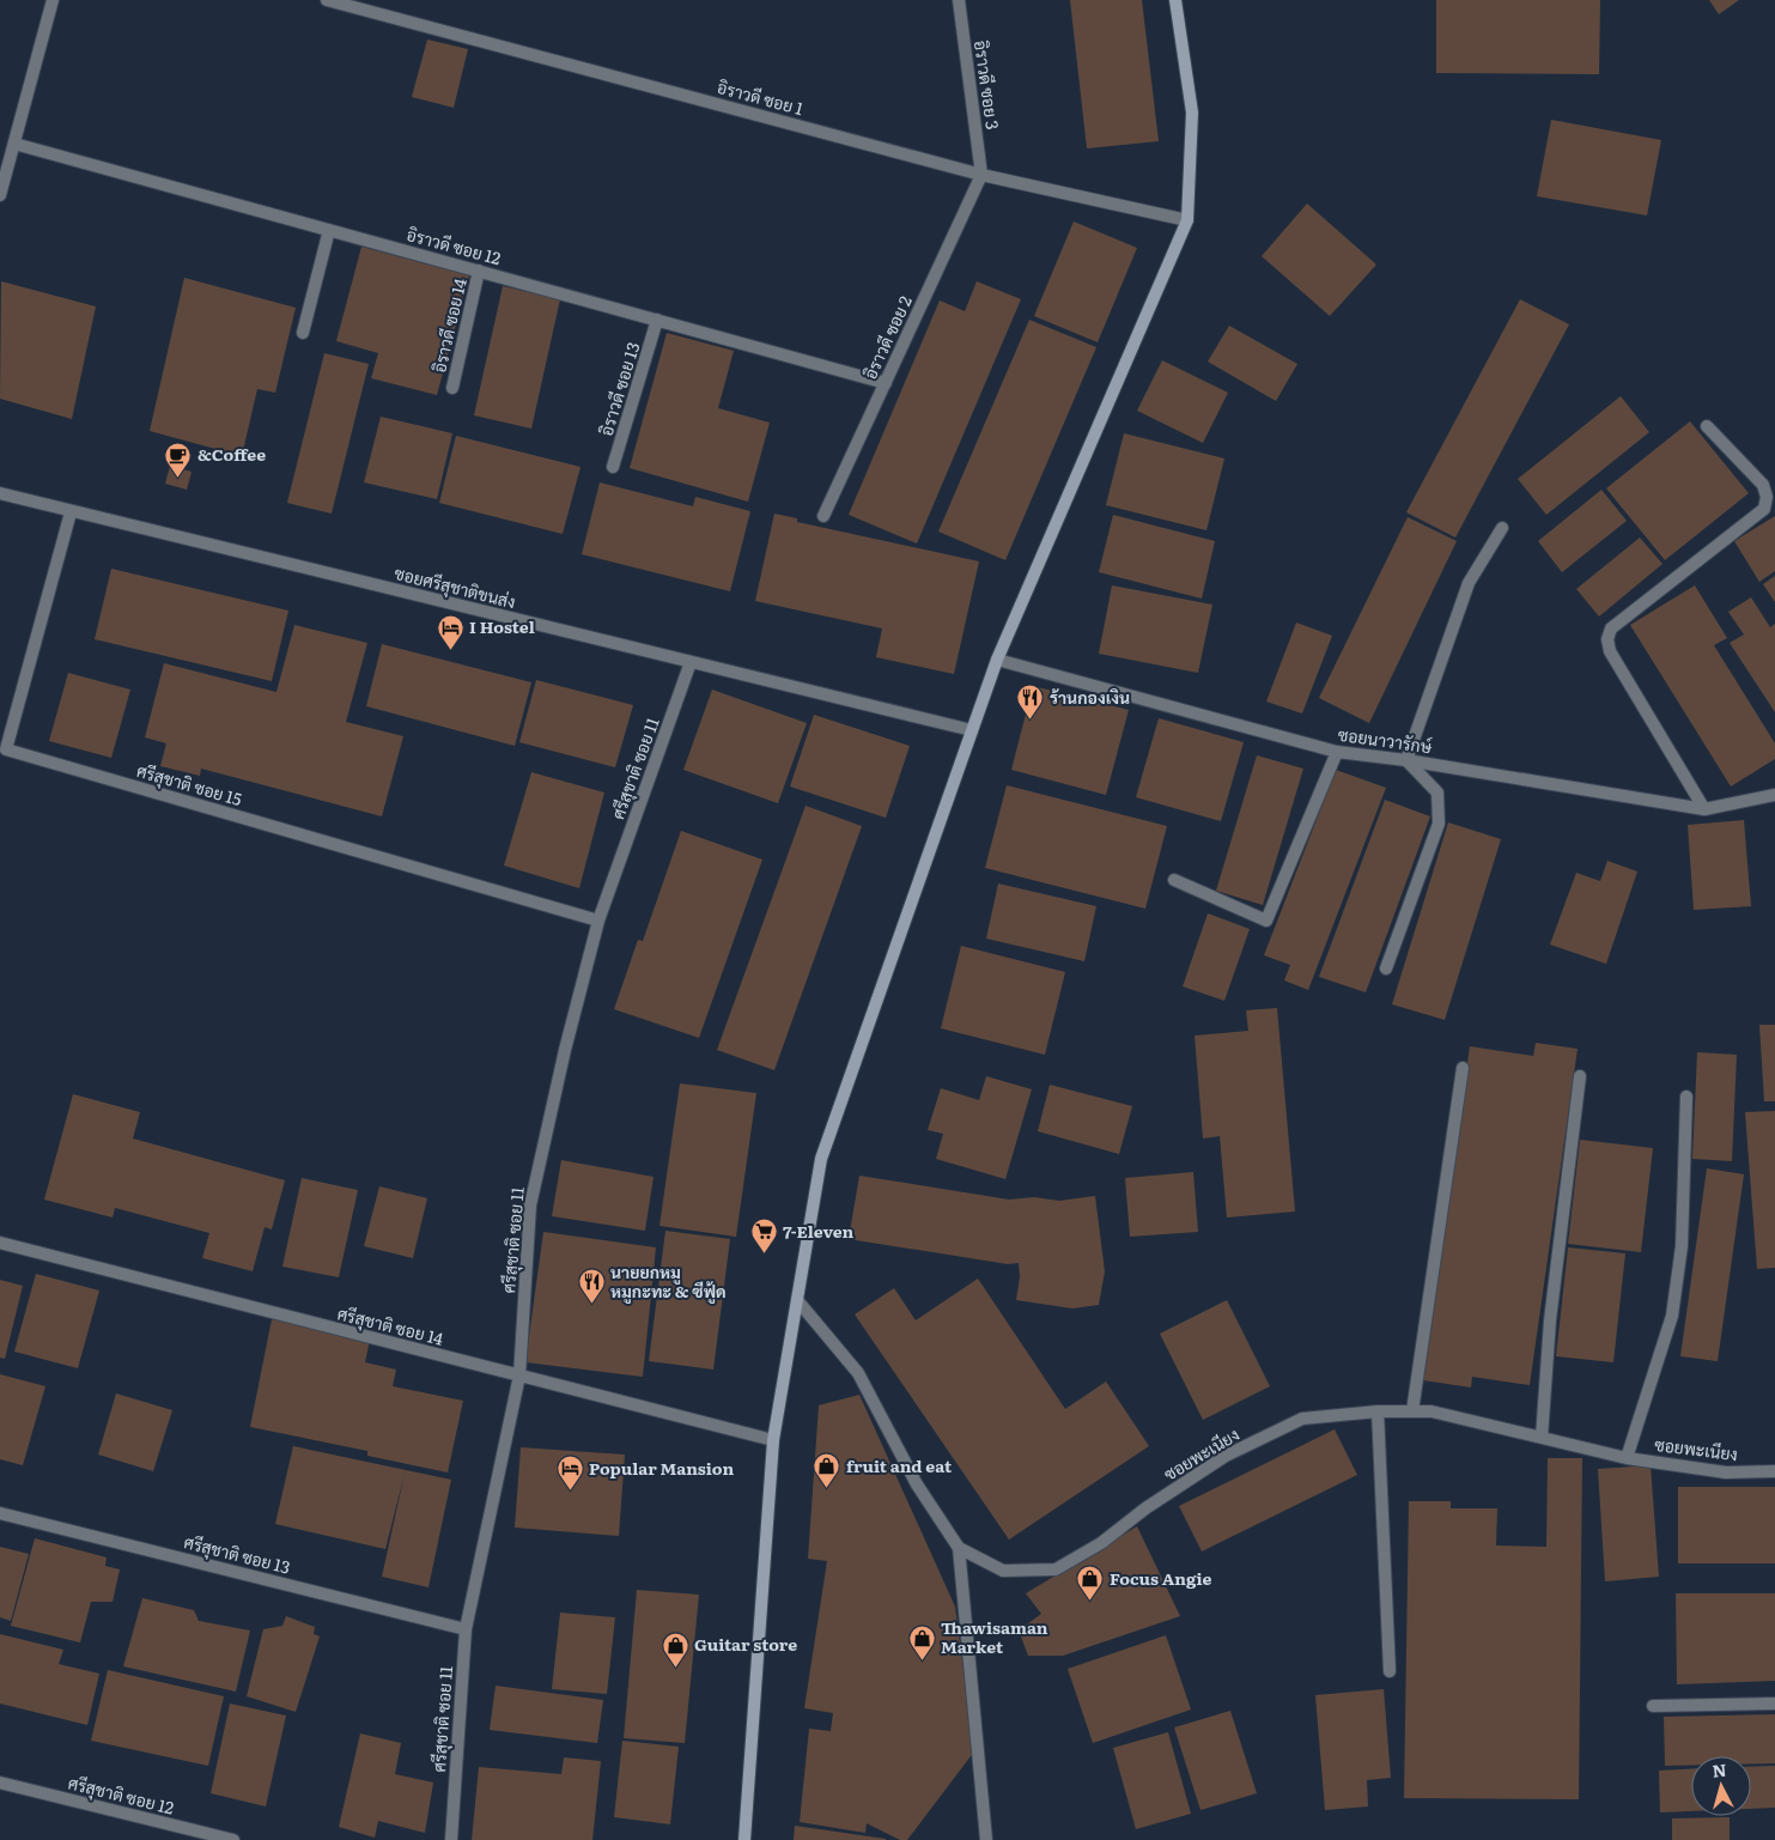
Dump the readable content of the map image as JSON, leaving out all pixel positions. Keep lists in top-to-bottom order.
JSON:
{
  "streets": {
    "street": [
      "อิราวดี ซอย 3",
      "อิราวดี ซอย 1",
      "อิราวดี ซอย 12",
      "อิราวดี ซอย 14",
      "อิราวดี ซอย 2",
      "อิราวดี ซอย 13",
      "ซอยศรีสุชาติขนส่ง",
      "ซอยนาวารักษ์",
      "ศรีสุชาติ ซอย 11",
      "ศรีสุชาติ ซอย 15",
      "ศรีสุชาติ ซอย 14",
      "ซอยพะเนียง",
      "ศรีสุชาติ ซอย 13",
      "ศรีสุชาติ ซอย 12"
    ]
  },
  "crossings": [
    ["อิราวดี ซอย 3", "อิราวดี ซอย 1"],
    ["อิราวดี ซอย 3", "อิราวดี ซอย 2"],
    ["อิราวดี ซอย 1", "อิราวดี ซอย 2"],
    ["อิราวดี ซอย 12", "อิราวดี ซอย 14"],
    ["อิราวดี ซอย 12", "อิราวดี ซอย 2"],
    ["อิราวดี ซอย 12", "อิราวดี ซอย 13"],
    ["ซอยศรีสุชาติขนส่ง", "ศรีสุชาติ ซอย 11"],
    ["ซอยศรีสุชาติขนส่ง", "ศรีสุชาติ ซอย 15"],
    ["ศรีสุชาติ ซอย 11", "ศรีสุชาติ ซอย 15"],
    ["ศรีสุชาติ ซอย 11", "ศรีสุชาติ ซอย 14"],
    ["ศรีสุชาติ ซอย 11", "ศรีสุชาติ ซอย 13"]
  ],
  "places": {
    "cafe": ["&Coffee"],
    "hotel": ["I Hostel", "Popular Mansion"],
    "restaurant": ["ร้านกองเงิน", "นายยกหมู หมูกะทะ & ซีฟู้ด"],
    "supermarket": ["7-Eleven"],
    "shop": [
      "fruit and eat",
      "Focus Angie",
      "Thawisaman Market",
      "Guitar store"
    ]
  },
  "north": "top"
}
